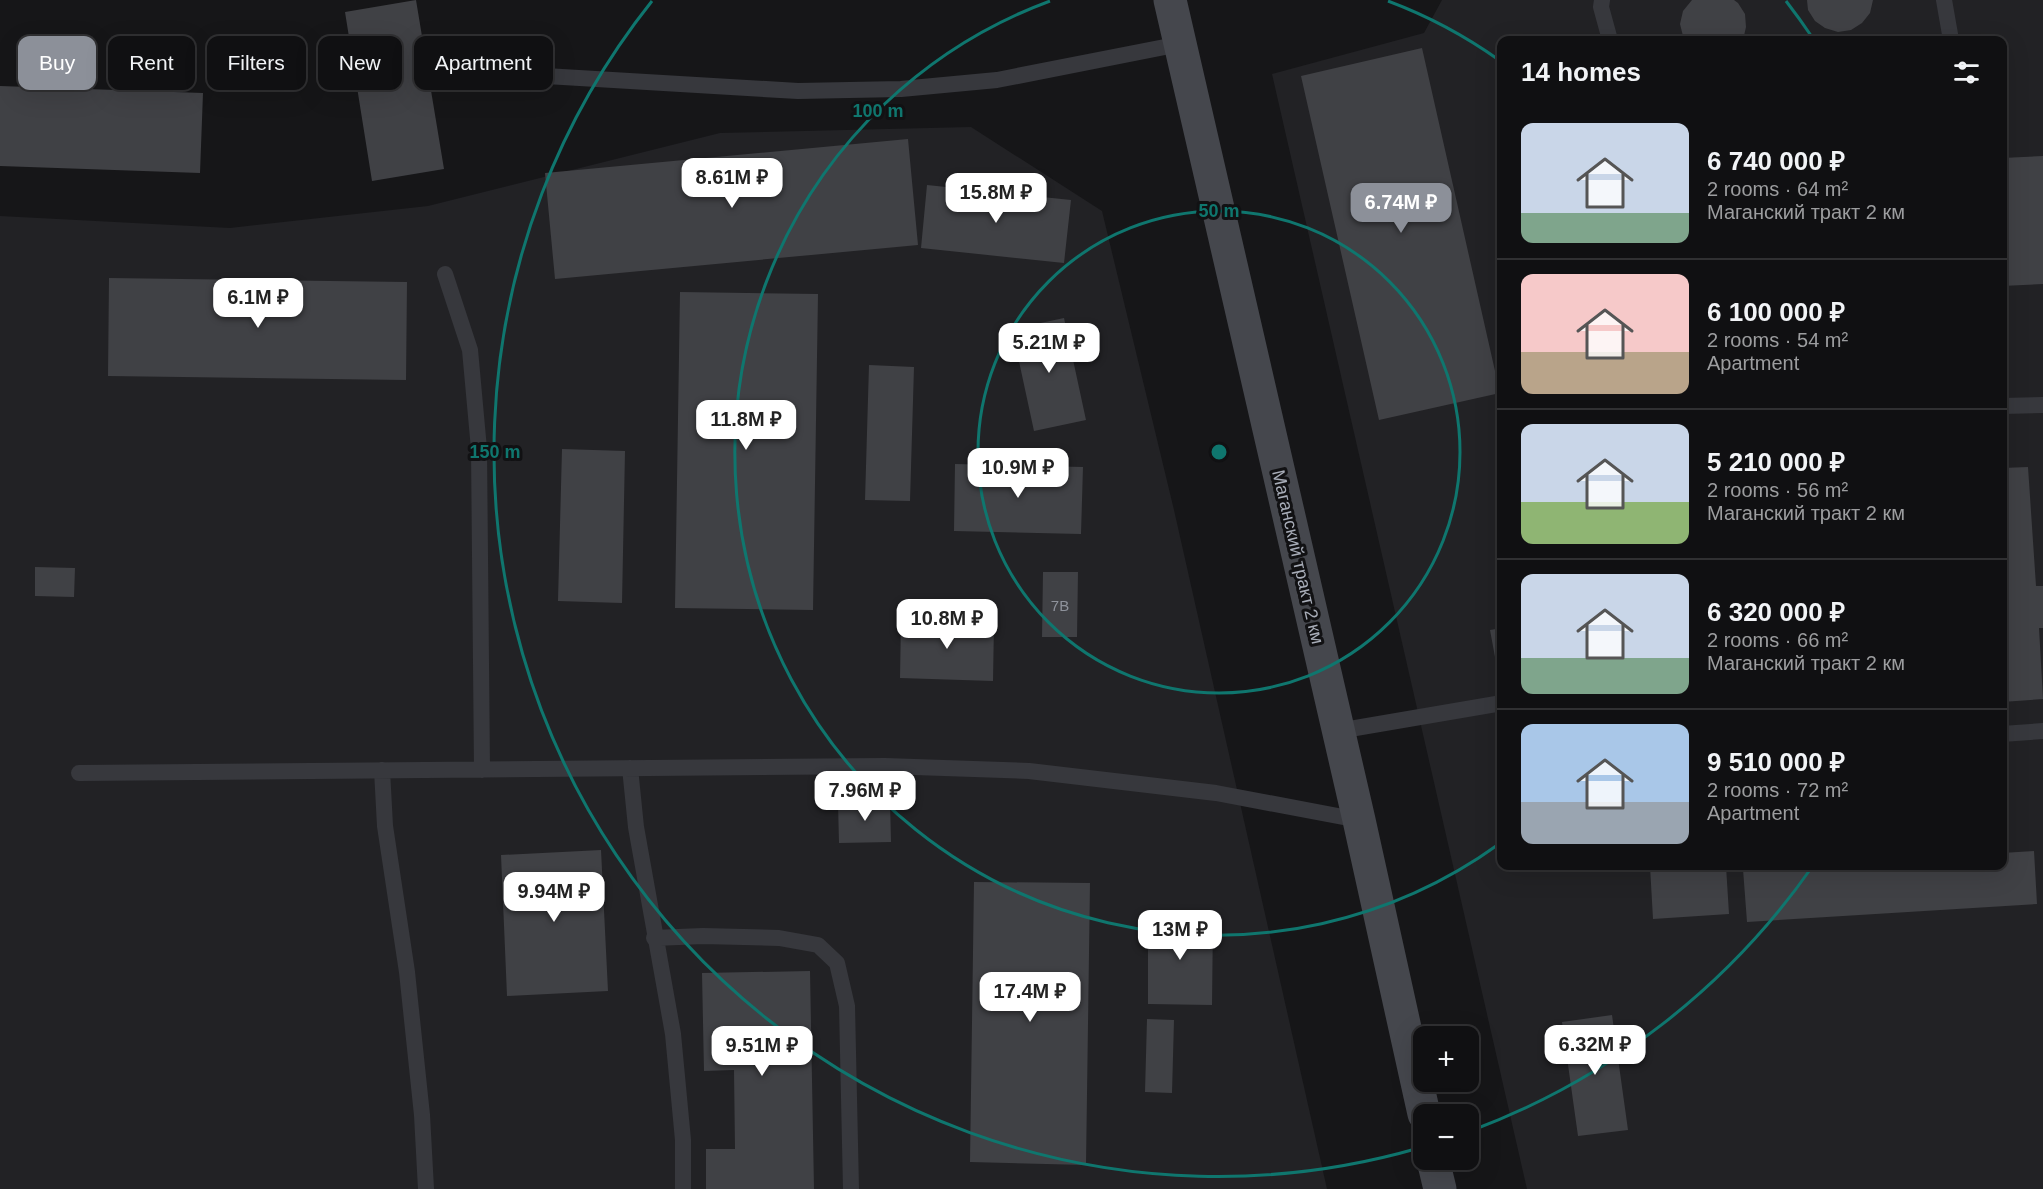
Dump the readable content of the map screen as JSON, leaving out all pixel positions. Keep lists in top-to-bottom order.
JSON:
{
  "streets": {
    "main road": ["Маганский тракт 2 км"]
  },
  "house_numbers": ["7В"],
  "page": {
    "chip": [
      "Buy",
      "Rent",
      "Filters",
      "New",
      "Apartment"
    ],
    "heading": "14 homes",
    "list": [
      {
        "name": "6 740 000 ₽",
        "note": "2 rooms · 64 m² · Маганский тракт 2 км"
      },
      {
        "name": "6 100 000 ₽",
        "note": "2 rooms · 54 m² · Apartment"
      },
      {
        "name": "5 210 000 ₽",
        "note": "2 rooms · 56 m² · Маганский тракт 2 км"
      },
      {
        "name": "6 320 000 ₽",
        "note": "2 rooms · 66 m² · Маганский тракт 2 км"
      },
      {
        "name": "9 510 000 ₽",
        "note": "2 rooms · 72 m² · Apartment"
      }
    ],
    "price": [
      "8.61M ₽",
      "15.8M ₽",
      "6.74M ₽",
      "6.1M ₽",
      "5.21M ₽",
      "11.8M ₽",
      "10.9M ₽",
      "10.8M ₽",
      "7.96M ₽",
      "9.94M ₽",
      "13M ₽",
      "17.4M ₽",
      "6.32M ₽",
      "9.51M ₽"
    ],
    "map_buttons": ["+", "−"]
  },
  "rings": ["100 m", "50 m", "150 m"]
}
